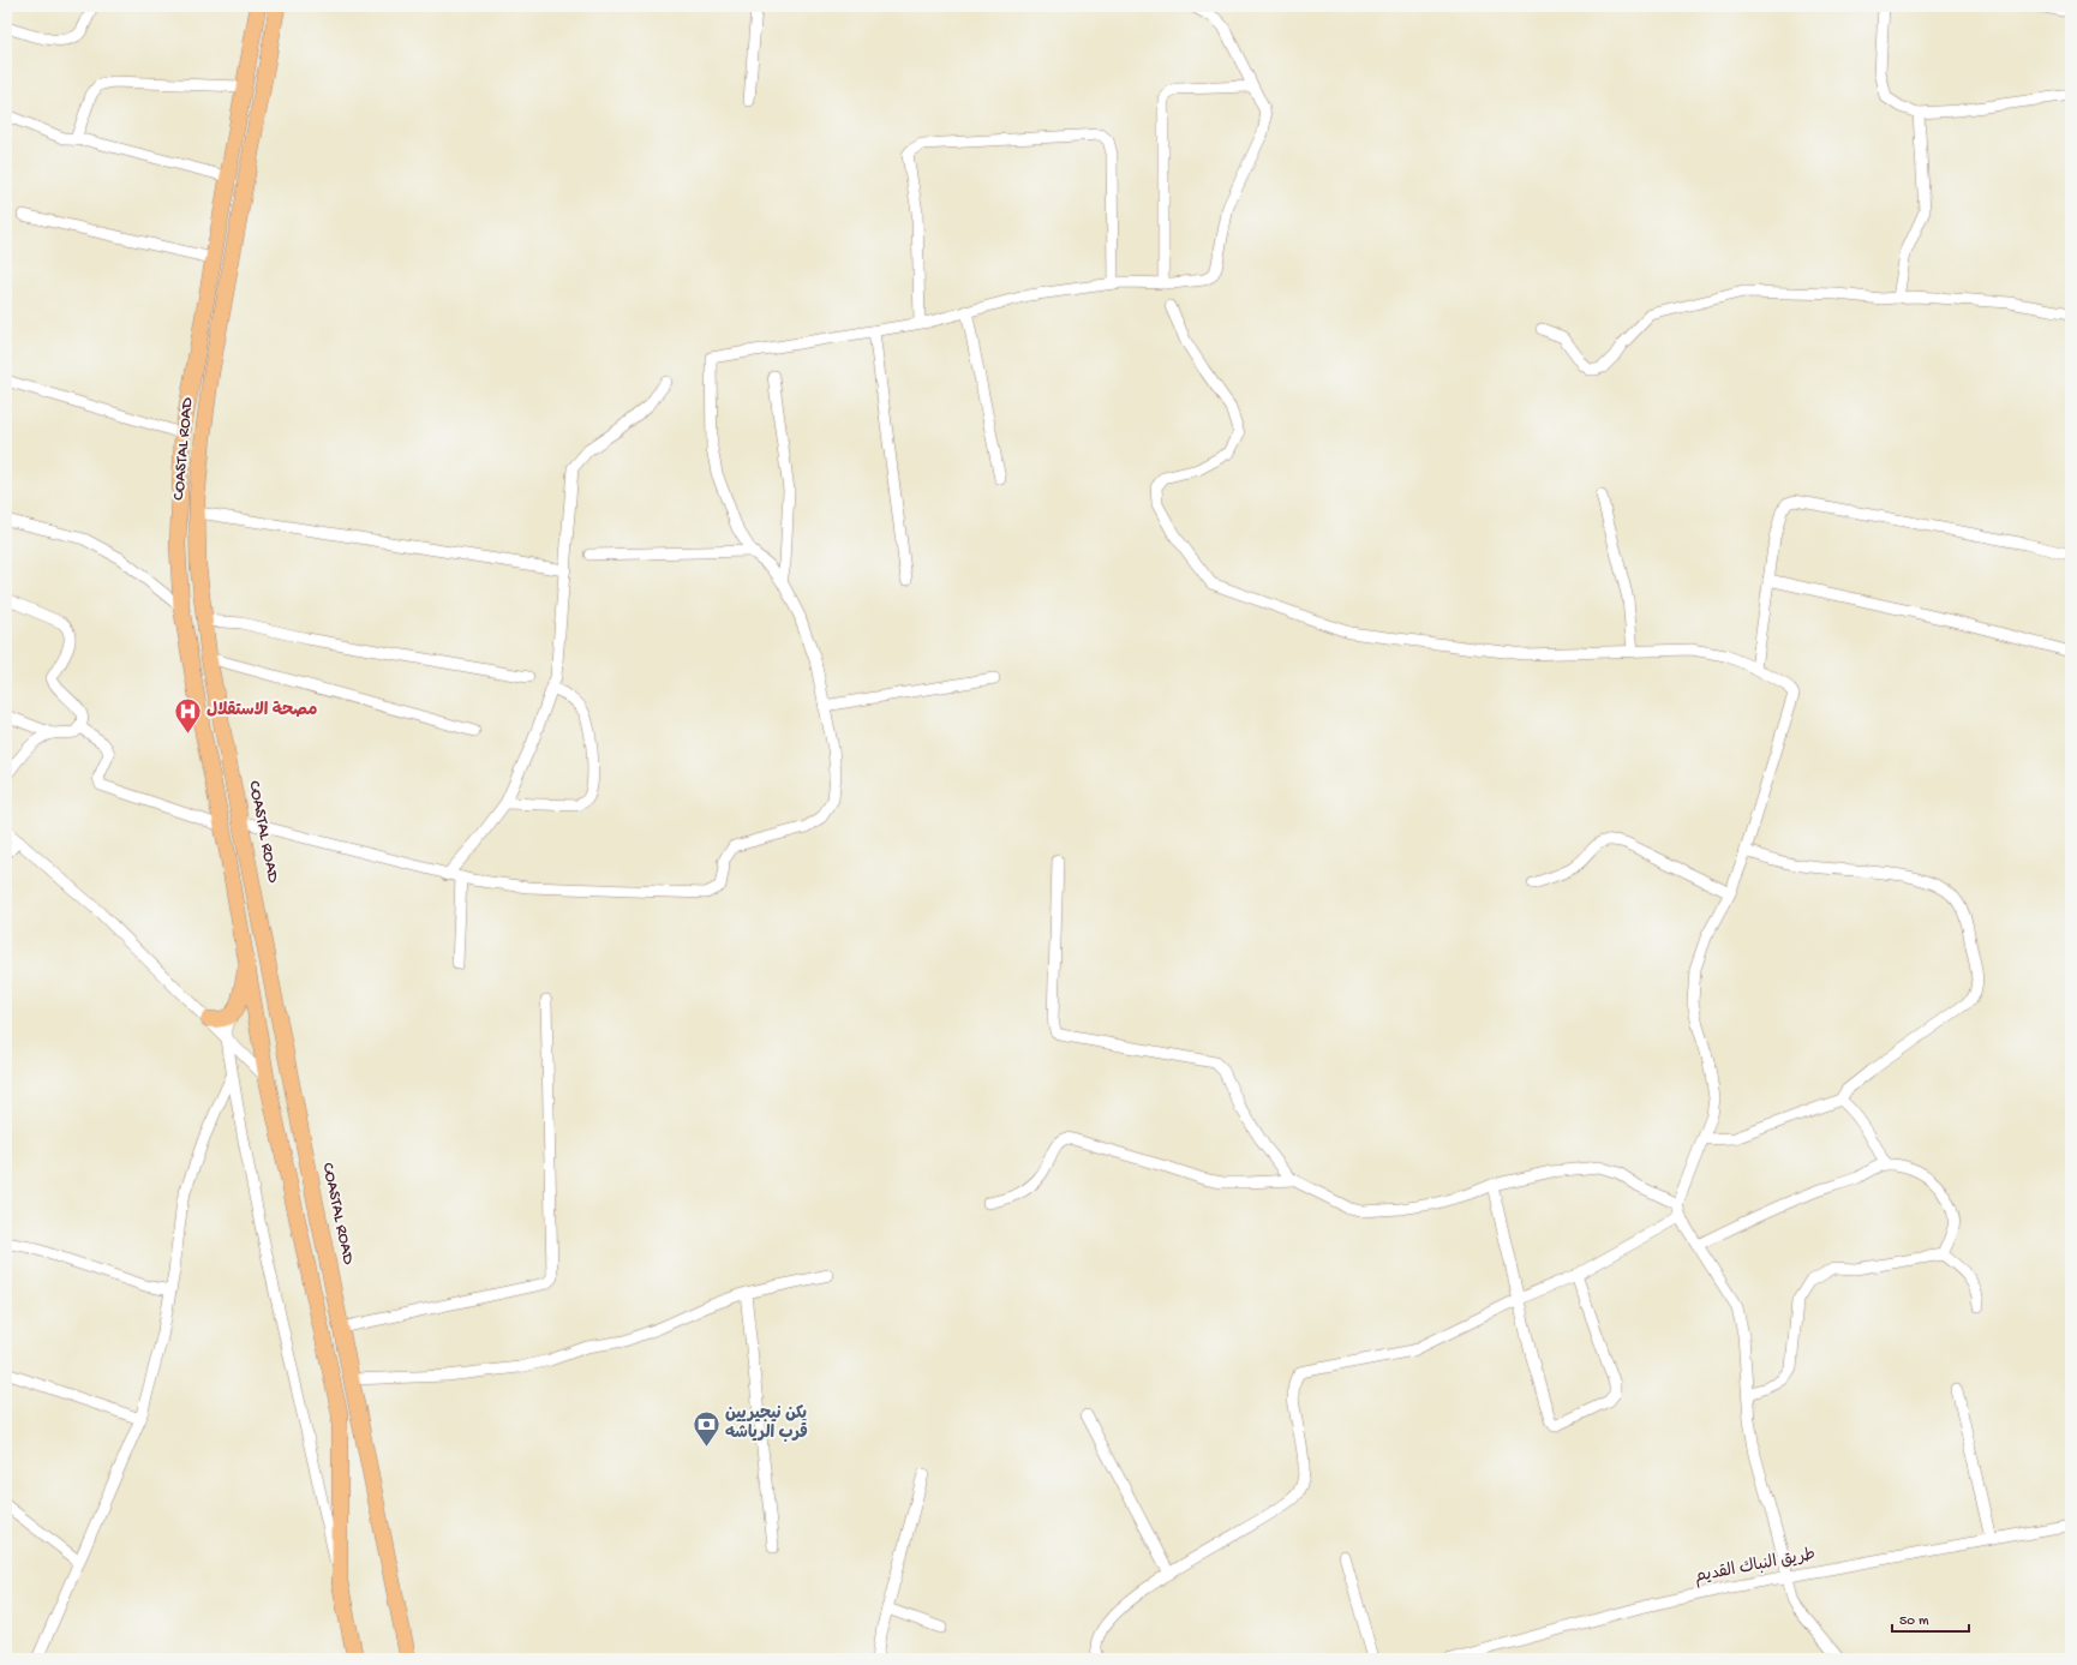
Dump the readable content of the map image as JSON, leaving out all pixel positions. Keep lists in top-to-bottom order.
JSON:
{
  "streets": {
    "highway": ["COASTAL ROAD"],
    "street": ["طريق النباك القديم"]
  },
  "places": {
    "hospital": ["مصحة الاستقلال"],
    "bank": ["يكن نيجيريين قرب الرياشه"]
  },
  "scale_bar": "50 m"
}
